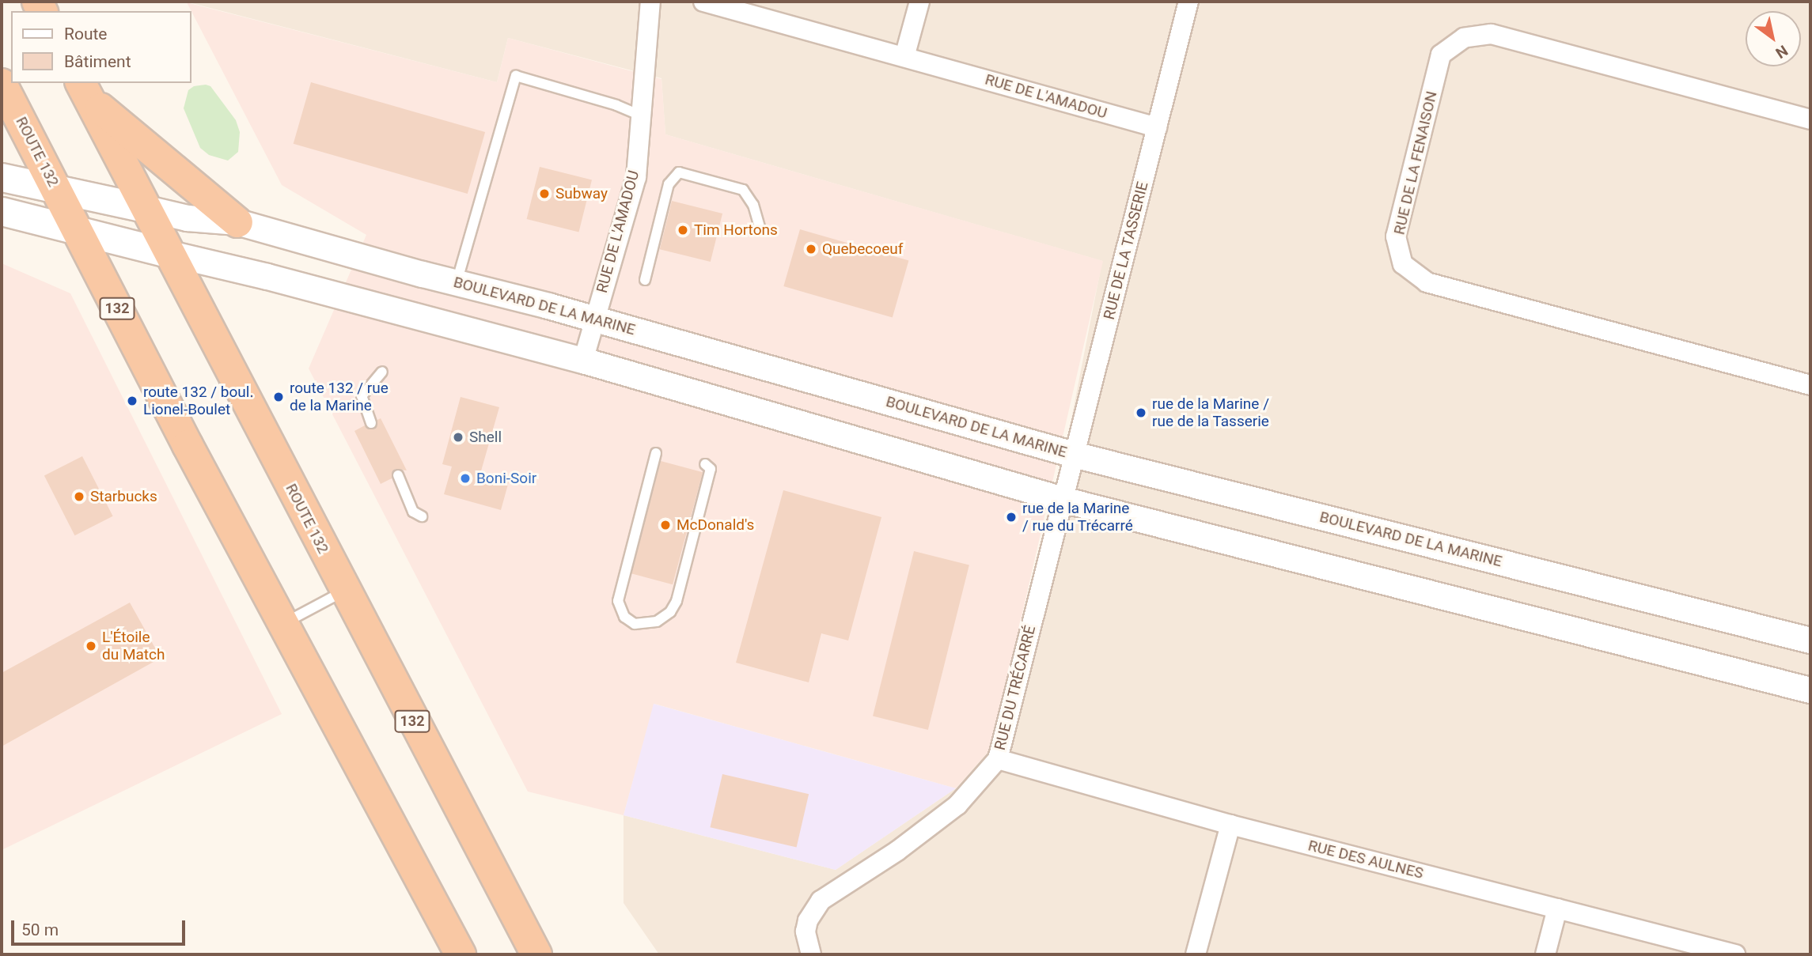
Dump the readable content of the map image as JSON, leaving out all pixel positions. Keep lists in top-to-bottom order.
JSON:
{
  "streets": {
    "highway": ["ROUTE 132", "132"],
    "street": [
      "RUE DE L'AMADOU",
      "RUE DE LA FENAISON",
      "RUE DE LA TASSERIE",
      "BOULEVARD DE LA MARINE",
      "RUE DU TRÉCARRÉ",
      "RUE DES AULNES"
    ]
  },
  "crossings": [
    ["RUE DE L'AMADOU", "RUE DE LA TASSERIE"],
    ["RUE DE L'AMADOU", "BOULEVARD DE LA MARINE"],
    ["ROUTE 132", "BOULEVARD DE LA MARINE"],
    ["RUE DE LA TASSERIE", "BOULEVARD DE LA MARINE"],
    ["RUE DE LA TASSERIE", "RUE DU TRÉCARRÉ"],
    ["RUE DU TRÉCARRÉ", "RUE DES AULNES"]
  ],
  "places": [
    "Subway",
    "Tim Hortons",
    "Quebecoeuf",
    "route 132 / rue de la Marine",
    "route 132 / boul. Lionel-Boulet",
    "rue de la Marine / rue de la Tasserie",
    "Shell",
    "Boni-Soir",
    "Starbucks",
    "rue de la Marine / rue du Trécarré",
    "McDonald's",
    "L'Étoile du Match"
  ],
  "legend": ["Route", "Bâtiment"],
  "scale_bar": "50 m",
  "north": "bottom right"
}
